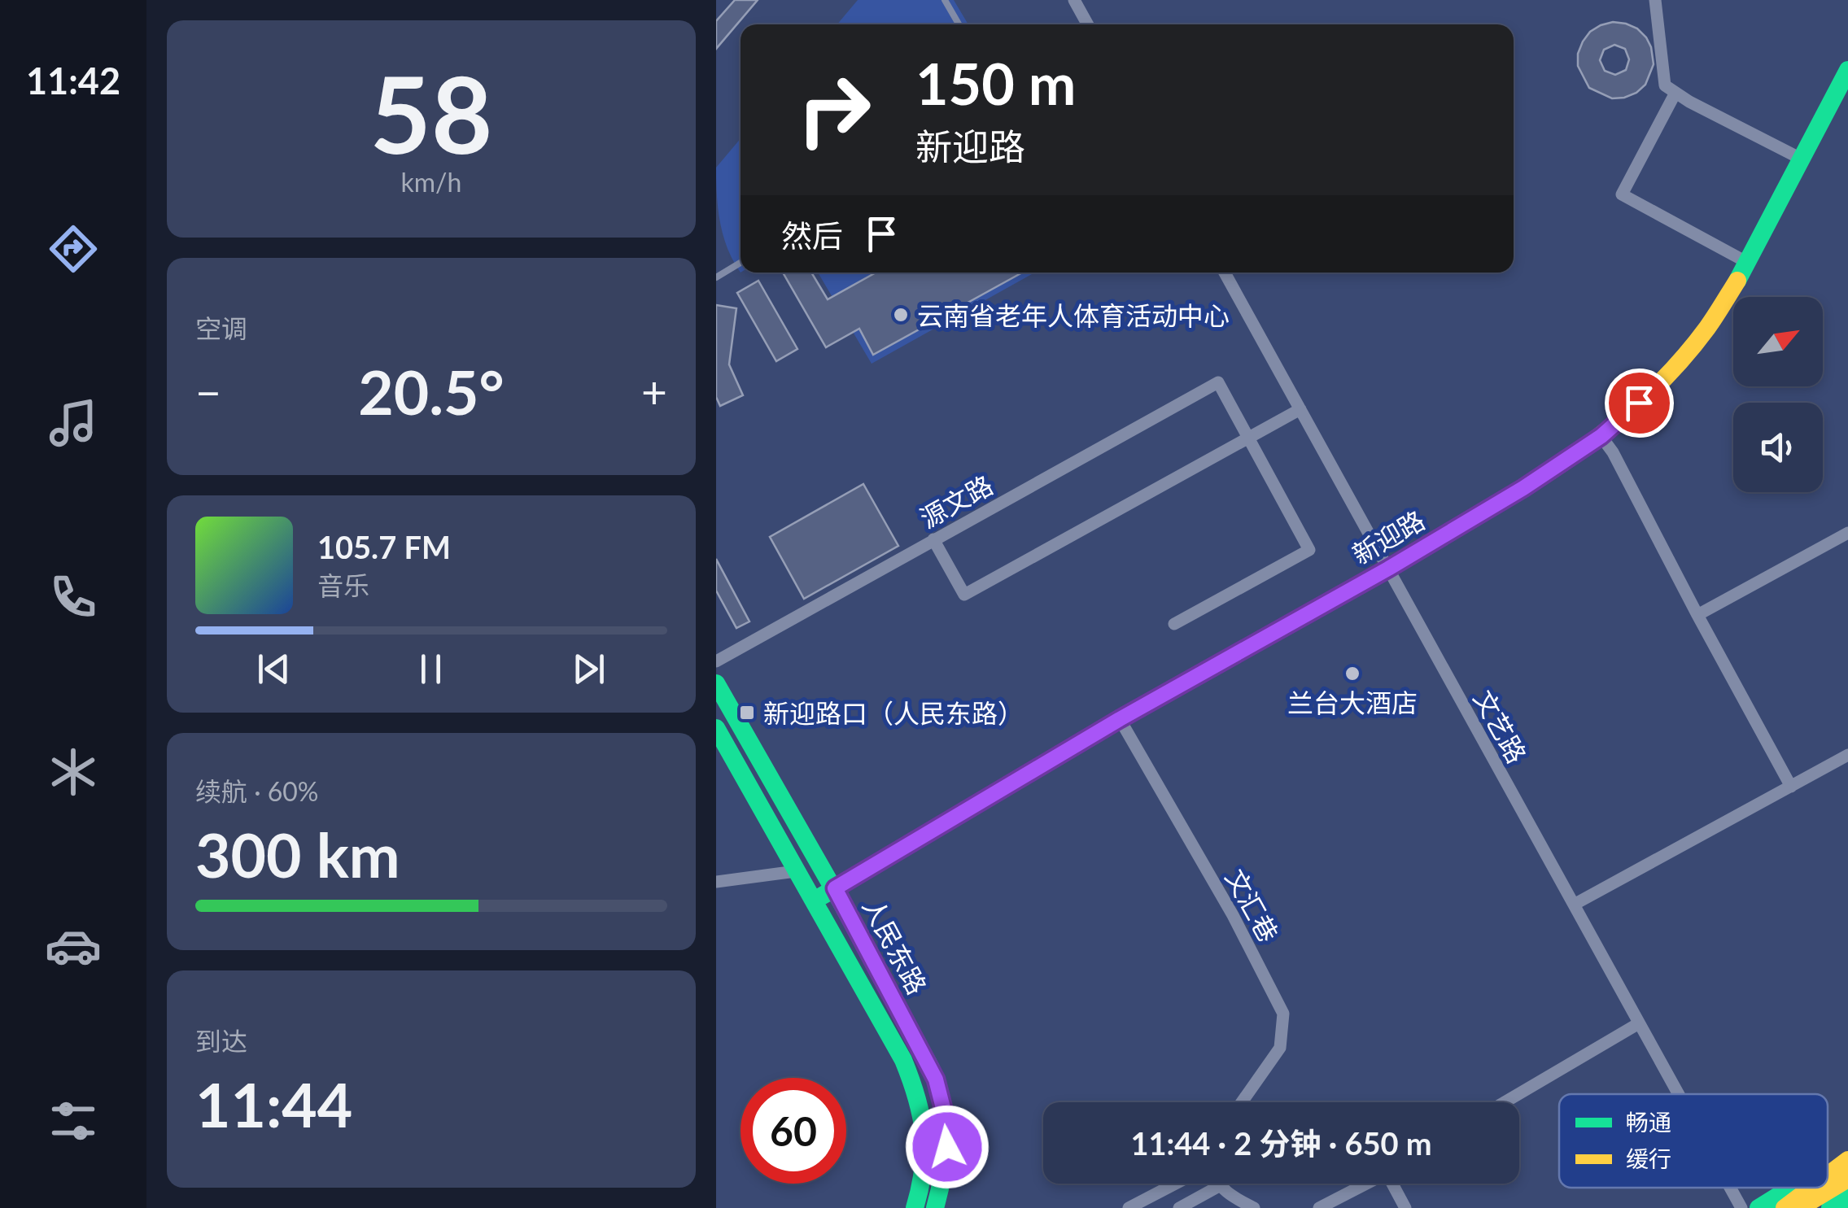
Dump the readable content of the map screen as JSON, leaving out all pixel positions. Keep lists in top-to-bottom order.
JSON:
{
  "streets": {
    "main road": ["新迎路", "人民东路"],
    "street": ["源文路", "文艺路", "文汇巷"]
  },
  "crossings": [
    ["新迎路", "文艺路"],
    ["新迎路", "文汇巷"],
    ["新迎路", "人民东路"]
  ],
  "places": {
    "other": ["云南省老年人体育活动中心", "兰台大酒店"],
    "transit": ["新迎路口（人民东路）"]
  },
  "legend": ["畅通", "缓行"],
  "north": "top right",
  "page": {
    "tabs": "11:42",
    "tile": [
      ["58", "km/h"],
      "空调",
      ["续航 · 60%", "300 km"],
      ["到达", "11:44"]
    ],
    "turn": ["150 m", "新迎路"],
    "then": "然后",
    "heat": ["−", "20.5°", "+"],
    "song": ["105.7 FM", "音乐"],
    "limit": "60",
    "trip": "11:44 · 2 分钟 · 650 m"
  }
}
